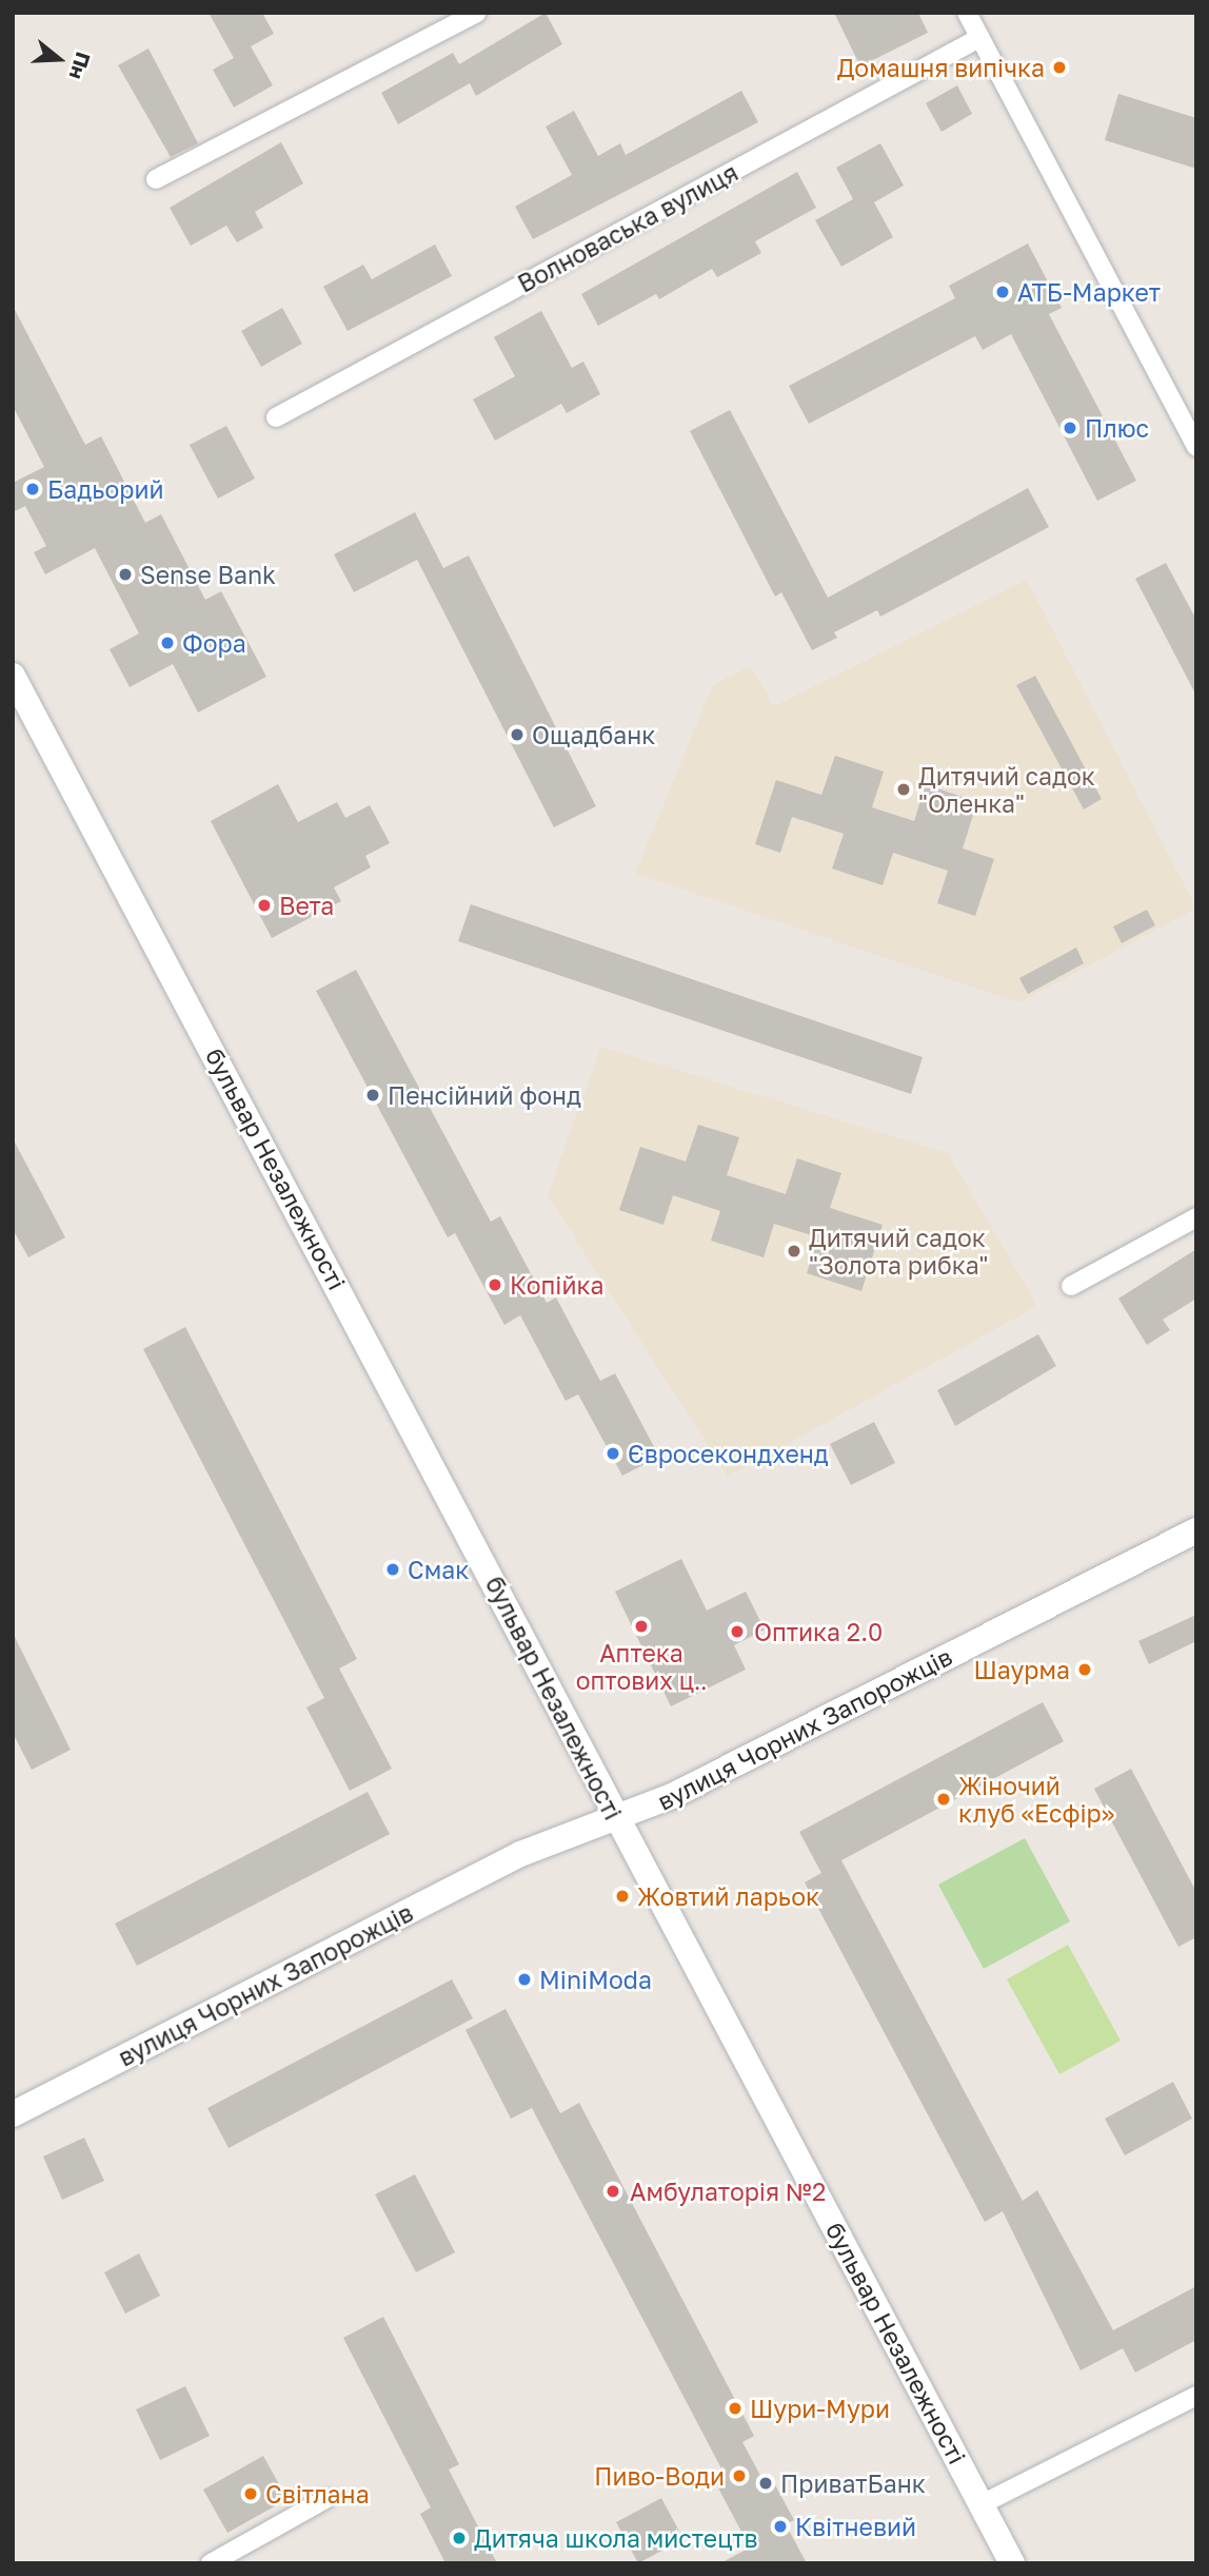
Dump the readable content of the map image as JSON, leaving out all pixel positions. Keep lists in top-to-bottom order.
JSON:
{
  "streets": {
    "main road": ["бульвар Незалежності", "вулиця Чорних Запорожців"],
    "street": ["Волноваська вулиця"]
  },
  "crossings": [
    ["бульвар Незалежності", "вулиця Чорних Запорожців"]
  ],
  "places": [
    "Домашня випічка",
    "АТБ-Маркет",
    "Плюс",
    "Бадьорий",
    "Sense Bank",
    "Фора",
    "Ощадбанк",
    "Дитячий садок \"Оленка\"",
    "Вета",
    "Пенсійний фонд",
    "Дитячий садок \"Золота рибка\"",
    "Копійка",
    "Євросекондхенд",
    "Смак",
    "Аптека оптових ц‥",
    "Оптика 2.0",
    "Шаурма",
    "Жіночий клуб «Есфір»",
    "Жовтий ларьок",
    "MiniModa",
    "Амбулаторія №2",
    "Шури-Мури",
    "Пиво-Води",
    "ПриватБанк",
    "Світлана",
    "Квітневий",
    "Дитяча школа мистецтв"
  ],
  "north": "right"
}
